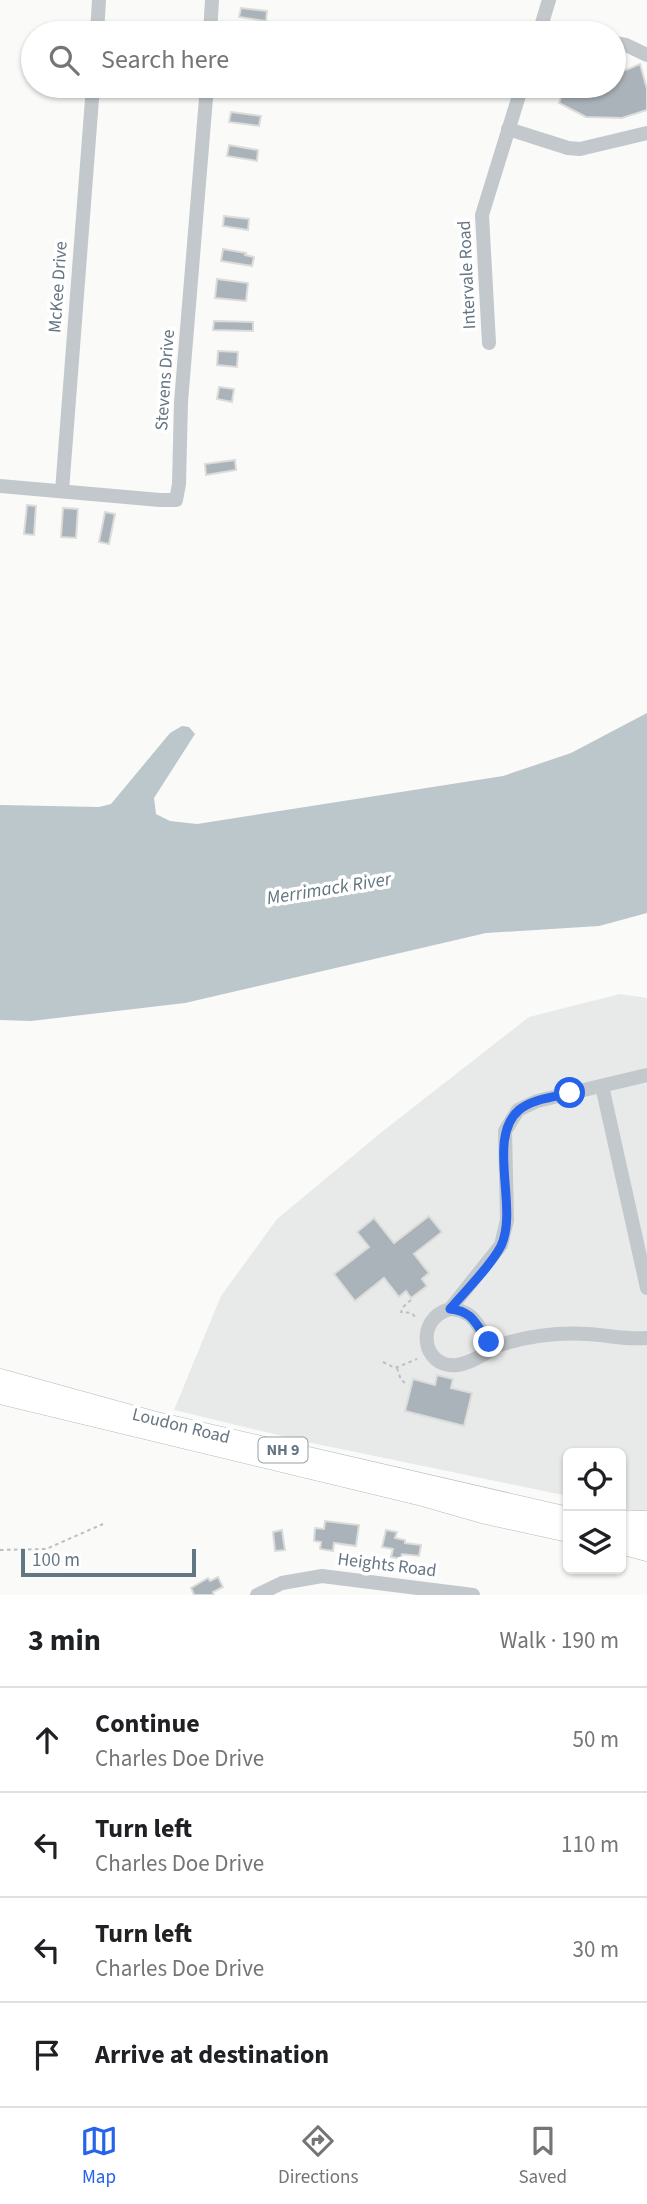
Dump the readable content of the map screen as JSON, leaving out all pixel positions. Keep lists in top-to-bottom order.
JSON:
{
  "streets": {
    "main road": ["Loudon Road", "NH 9"],
    "street": [
      "Intervale Road",
      "McKee Drive",
      "Stevens Drive",
      "Heights Road"
    ]
  },
  "crossings": [
    ["McKee Drive", "Stevens Drive"]
  ],
  "water": ["Merrimack River"],
  "scale_bar": "100 m",
  "page": {
    "search": "Search here",
    "scale": "100 m",
    "heading": ["3 min", "Walk · 190 m"],
    "list": [
      ["Continue", "Charles Doe Drive", "50 m"],
      ["Turn left", "Charles Doe Drive", "110 m"],
      ["Turn left", "Charles Doe Drive", "30 m"],
      "Arrive at destination"
    ],
    "nav": ["Map", "Directions", "Saved"]
  }
}
